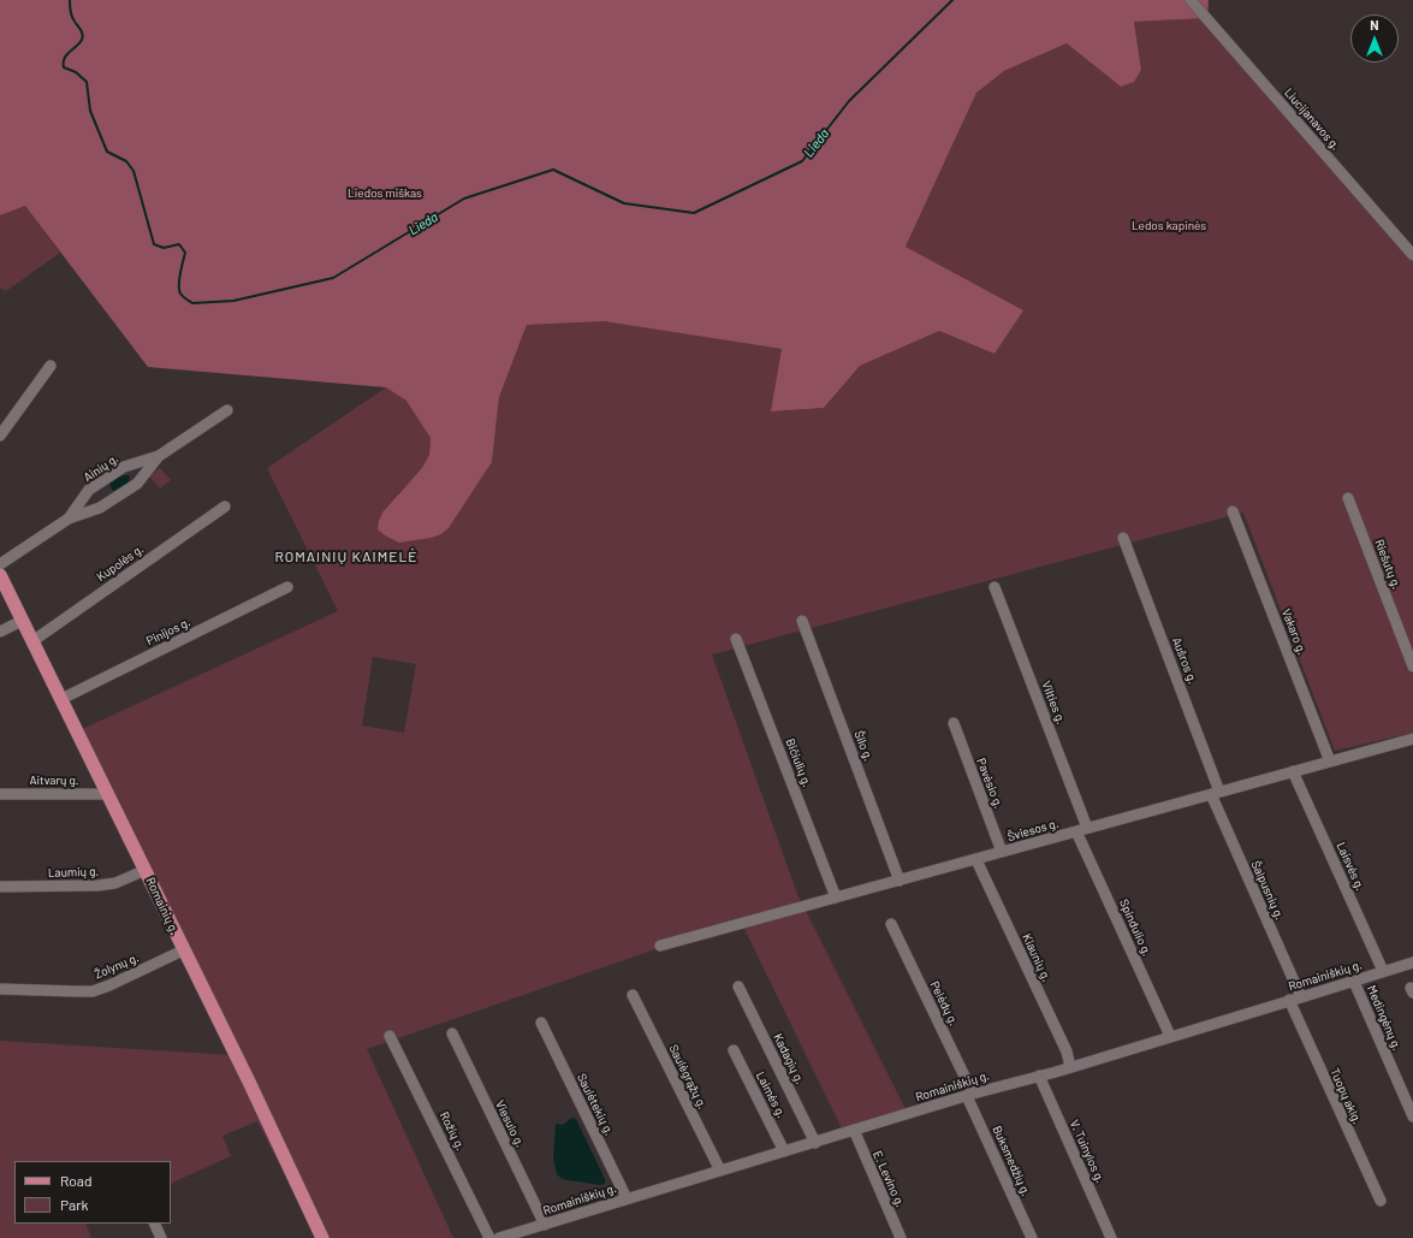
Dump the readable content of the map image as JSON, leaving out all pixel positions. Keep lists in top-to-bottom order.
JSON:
{
  "streets": {
    "main road": ["Romainių g."],
    "street": [
      "Liucijanavos g.",
      "Ainių g.",
      "Kupolės g.",
      "Riešutų g.",
      "Pinijos g.",
      "Vakaro g.",
      "Aušros g.",
      "Vilties g.",
      "Šilo g.",
      "Bičiulių g.",
      "Aitvarų g.",
      "Pavėsio g.",
      "Šviesos g.",
      "Laisvės g.",
      "Laumių g.",
      "Šalpusnių g.",
      "Spindulio g.",
      "Kiaunių g.",
      "Žolynų g.",
      "Romainiškių g.",
      "Pelėdų g.",
      "Medingėnų g.",
      "Kadagių g.",
      "Saulėgrąžų g.",
      "Laimės g.",
      "Tuopų aklg.",
      "Saulėtekių g.",
      "Viesulo g.",
      "Rožių g.",
      "V. Tuinylos g.",
      "Buksmedžių g.",
      "E. Levino g."
    ]
  },
  "crossings": [
    ["Kupolės g.", "Romainių g."],
    ["Pinijos g.", "Romainių g."],
    ["Vakaro g.", "Šviesos g."],
    ["Aušros g.", "Šviesos g."],
    ["Aušros g.", "Šalpusnių g."],
    ["Vilties g.", "Šviesos g."],
    ["Vilties g.", "Spindulio g."],
    ["Šilo g.", "Šviesos g."],
    ["Bičiulių g.", "Šviesos g."],
    ["Aitvarų g.", "Romainių g."],
    ["Pavėsio g.", "Šviesos g."],
    ["Šviesos g.", "Laisvės g."],
    ["Šviesos g.", "Šalpusnių g."],
    ["Šviesos g.", "Spindulio g."],
    ["Šviesos g.", "Kiaunių g."],
    ["Laisvės g.", "Romainiškių g."],
    ["Laumių g.", "Romainių g."],
    ["Šalpusnių g.", "Romainiškių g."],
    ["Romainių g.", "Žolynų g."],
    ["Spindulio g.", "Romainiškių g."],
    ["Kiaunių g.", "Romainiškių g."],
    ["Romainiškių g.", "Pelėdų g."],
    ["Romainiškių g.", "Medingėnų g."],
    ["Romainiškių g.", "Kadagių g."],
    ["Romainiškių g.", "Saulėgrąžų g."],
    ["Romainiškių g.", "Laimės g."],
    ["Romainiškių g.", "Tuopų aklg."],
    ["Romainiškių g.", "Saulėtekių g."],
    ["Romainiškių g.", "Viesulo g."],
    ["Romainiškių g.", "V. Tuinylos g."],
    ["Romainiškių g.", "Buksmedžių g."],
    ["Romainiškių g.", "E. Levino g."],
    ["Pelėdų g.", "Buksmedžių g."]
  ],
  "districts": ["ROMAINIŲ KAIMELĖ"],
  "water": ["Lieda"],
  "parks": ["Liedos miškas", "Ledos kapinės"],
  "legend": ["Road", "Park"],
  "north": "top"
}
